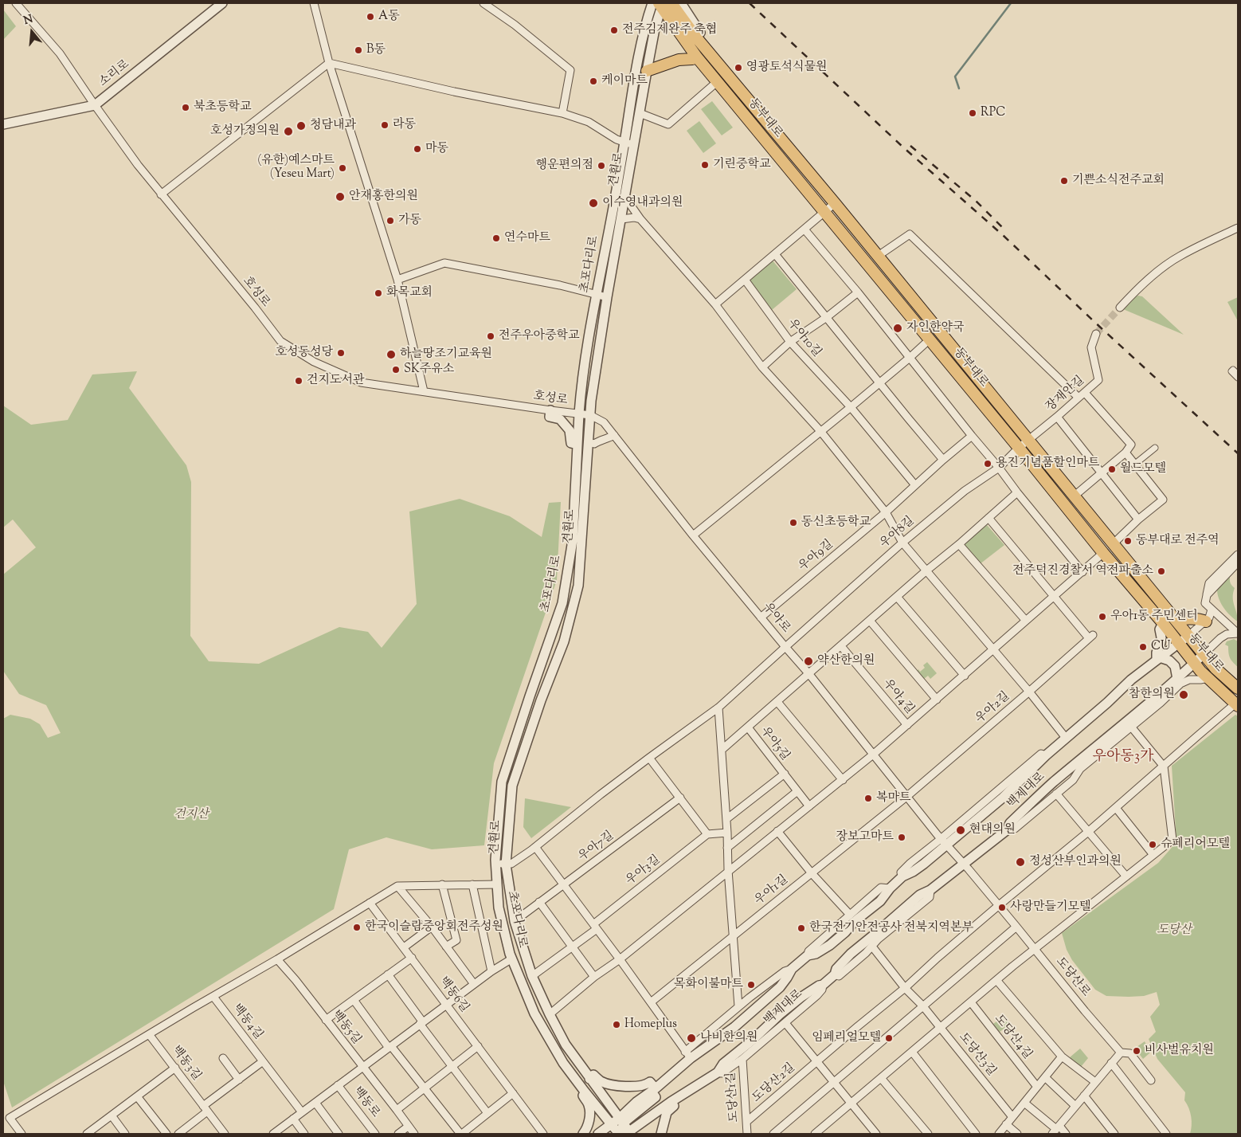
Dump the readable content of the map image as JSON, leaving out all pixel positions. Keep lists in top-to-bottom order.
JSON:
{
  "streets": {
    "main road": ["동부대로"],
    "street": [
      "소리로",
      "견훤로",
      "초포다리로",
      "호성로",
      "우아10길",
      "장재안길",
      "우아8길",
      "우아9길",
      "우아로",
      "우아4길",
      "우아2길",
      "우아5길",
      "백제대로",
      "우아7길",
      "우아3길",
      "우아1길",
      "도당산로",
      "백동6길",
      "백동4길",
      "백동5길",
      "도당산4길",
      "도당산3길",
      "백동3길",
      "도당산2길",
      "도당산1길",
      "백동로"
    ]
  },
  "crossings": [
    ["소리로", "호성로"],
    ["동부대로", "견훤로"],
    ["동부대로", "초포다리로"],
    ["동부대로", "장재안길"],
    ["동부대로", "우아8길"],
    ["동부대로", "우아4길"],
    ["동부대로", "백제대로"],
    ["견훤로", "초포다리로"],
    ["견훤로", "호성로"],
    ["견훤로", "우아로"],
    ["견훤로", "백제대로"],
    ["견훤로", "우아7길"],
    ["견훤로", "우아3길"],
    ["초포다리로", "호성로"],
    ["초포다리로", "백제대로"],
    ["초포다리로", "백동로"],
    ["호성로", "우아로"],
    ["우아10길", "우아9길"],
    ["장재안길", "우아8길"],
    ["우아8길", "우아로"],
    ["우아9길", "우아로"],
    ["우아로", "우아4길"],
    ["우아로", "우아2길"],
    ["우아로", "우아5길"],
    ["우아로", "백제대로"],
    ["우아로", "우아1길"],
    ["우아로", "도당산로"],
    ["우아4길", "우아2길"],
    ["우아4길", "우아5길"],
    ["우아2길", "우아1길"],
    ["백제대로", "도당산로"],
    ["백제대로", "도당산3길"],
    ["백제대로", "도당산1길"],
    ["백동6길", "백동로"],
    ["백동4길", "백동로"],
    ["백동5길", "백동로"],
    ["도당산3길", "도당산2길"],
    ["도당산2길", "도당산1길"]
  ],
  "districts": ["우아동3가"],
  "parks": ["건지산", "도당산"],
  "places": [
    "A동",
    "전주김제완주 축협",
    "B동",
    "영광토석식물원",
    "케이마트",
    "북초등학교",
    "RPC",
    "라동",
    "청담내과",
    "호성가정의원",
    "마동",
    "기린중학교",
    "행운편의점",
    "(유한)예스마트 (Yeseu Mart)",
    "기쁜소식전주교회",
    "안재홍한의원",
    "이수영내과의원",
    "가동",
    "연수마트",
    "화목교회",
    "자인한약국",
    "전주우아중학교",
    "호성동성당",
    "하늘땅조기교육원",
    "SK주유소",
    "건지도서관",
    "용진기념품할인마트",
    "월드모텔",
    "동신초등학교",
    "동부대로 전주역",
    "전주덕진경찰서 역전파출소",
    "우아1동 주민센터",
    "CU",
    "약산한의원",
    "참한의원",
    "복마트",
    "현대의원",
    "장보고마트",
    "슈페리어모텔",
    "정성산부인과의원",
    "사랑만들기모텔",
    "한국이슬람중앙회전주성원",
    "한국전기안전공사 전북지역본부",
    "목화이불마트",
    "Homeplus",
    "나비한의원",
    "임페리얼모텔",
    "비사벌유치원"
  ],
  "north": "top"
}
